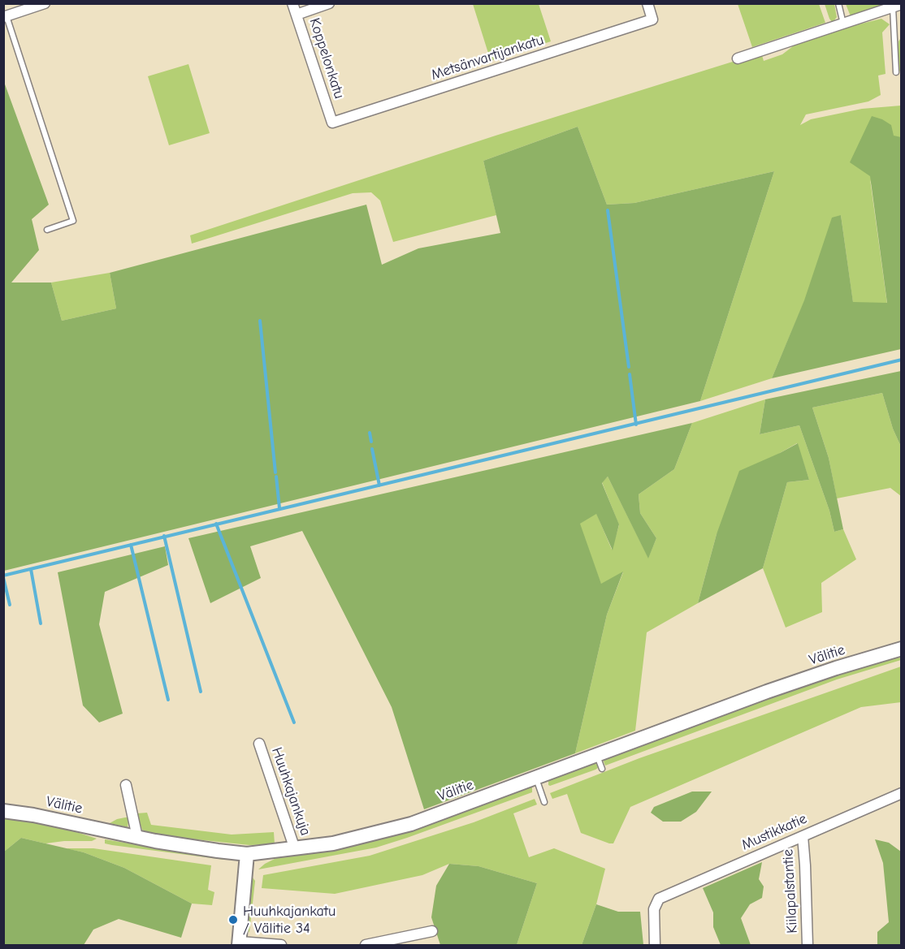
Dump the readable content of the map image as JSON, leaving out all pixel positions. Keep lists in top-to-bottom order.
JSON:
{
  "streets": {
    "main road": ["Välitie"],
    "street": [
      "Metsänvartijankatu",
      "Koppelonkatu",
      "Huuhkajankuja",
      "Mustikkatie",
      "Kiilapalstantie"
    ]
  },
  "crossings": [
    ["Metsänvartijankatu", "Koppelonkatu"],
    ["Välitie", "Huuhkajankuja"],
    ["Mustikkatie", "Kiilapalstantie"]
  ],
  "places": ["Huuhkajankatu / Välitie 34"]
}
